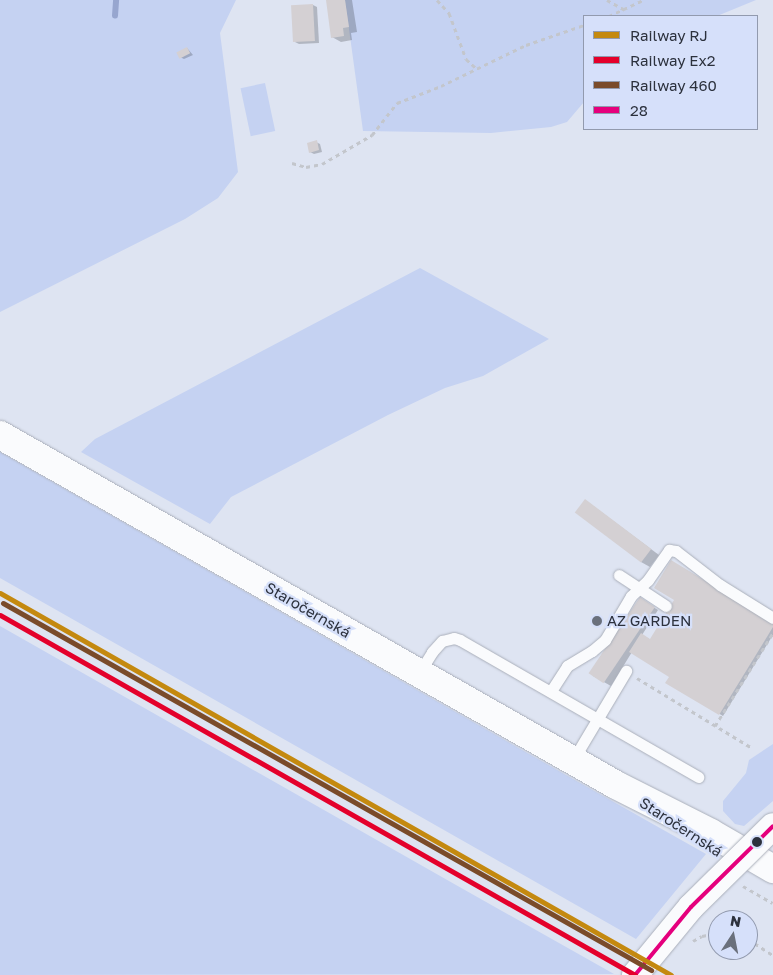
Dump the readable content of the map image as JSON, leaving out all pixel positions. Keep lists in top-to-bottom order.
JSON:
{
  "streets": {
    "main road": ["Staročernská"]
  },
  "places": ["AZ GARDEN"],
  "lines": [
    "rail line RJ",
    "rail line 460",
    "rail line Ex2",
    "transit line 28"
  ],
  "legend": [
    "Railway RJ",
    "Railway Ex2",
    "Railway 460",
    "28"
  ],
  "north": "top"
}
